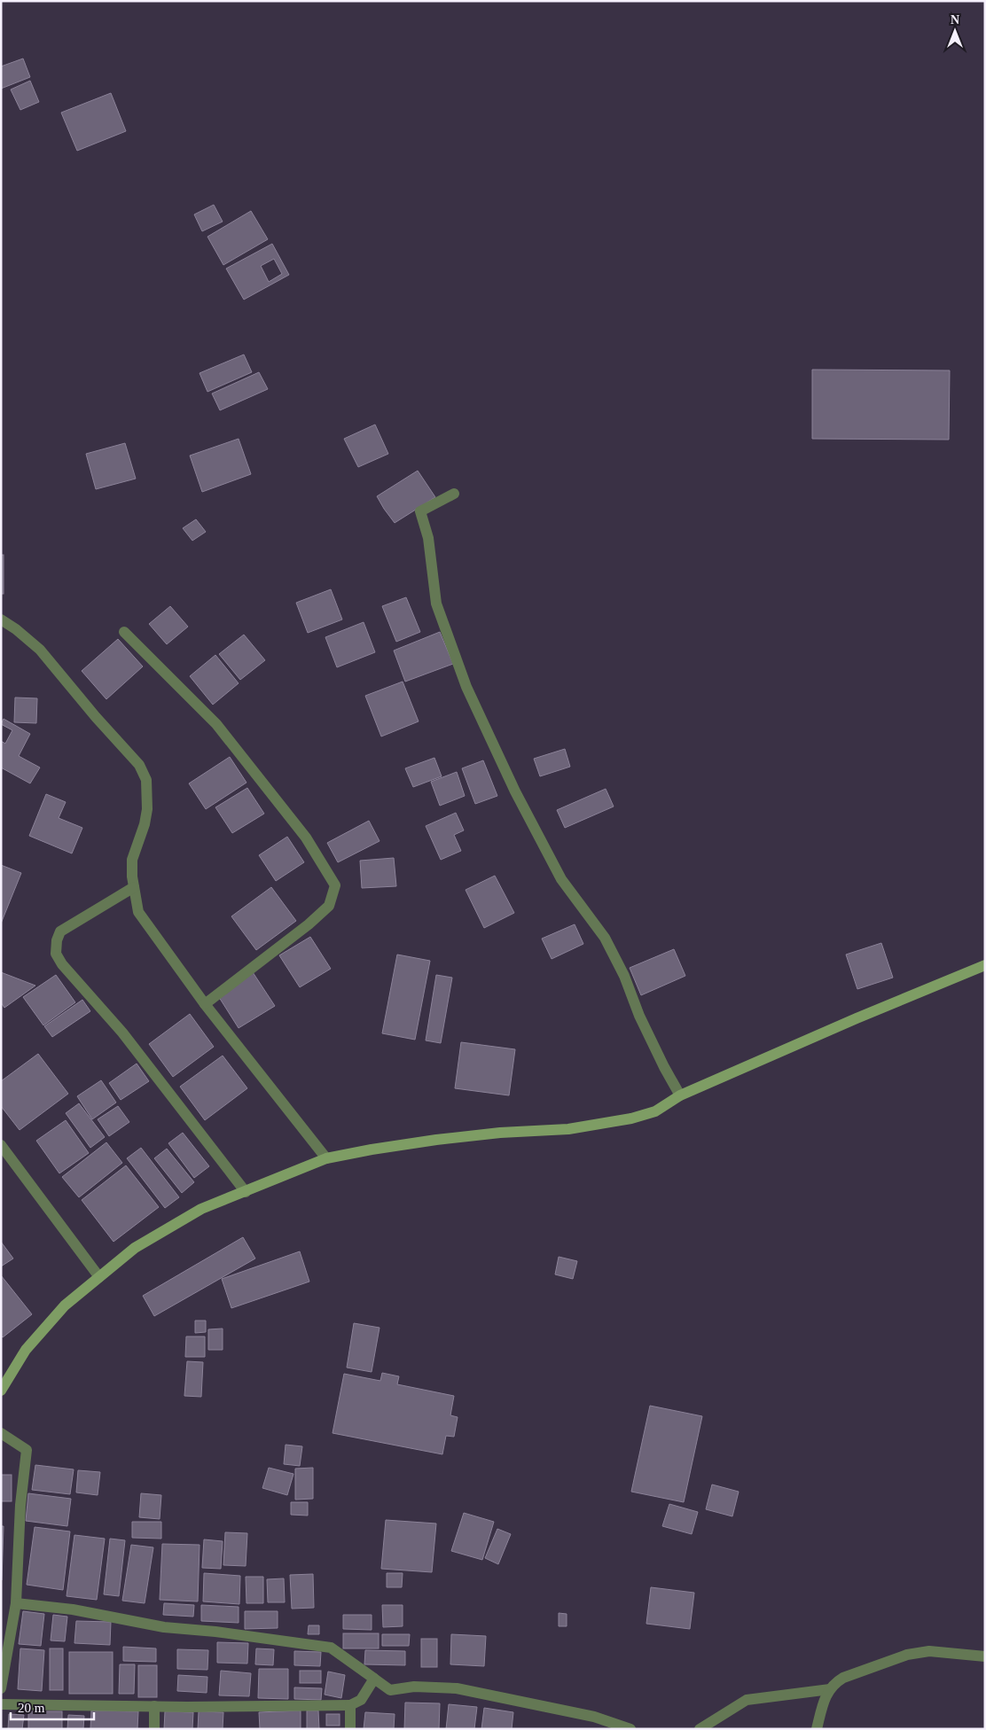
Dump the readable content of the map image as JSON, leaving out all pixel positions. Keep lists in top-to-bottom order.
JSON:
{
  "scale_bar": "20 m",
  "north": "top"
}
